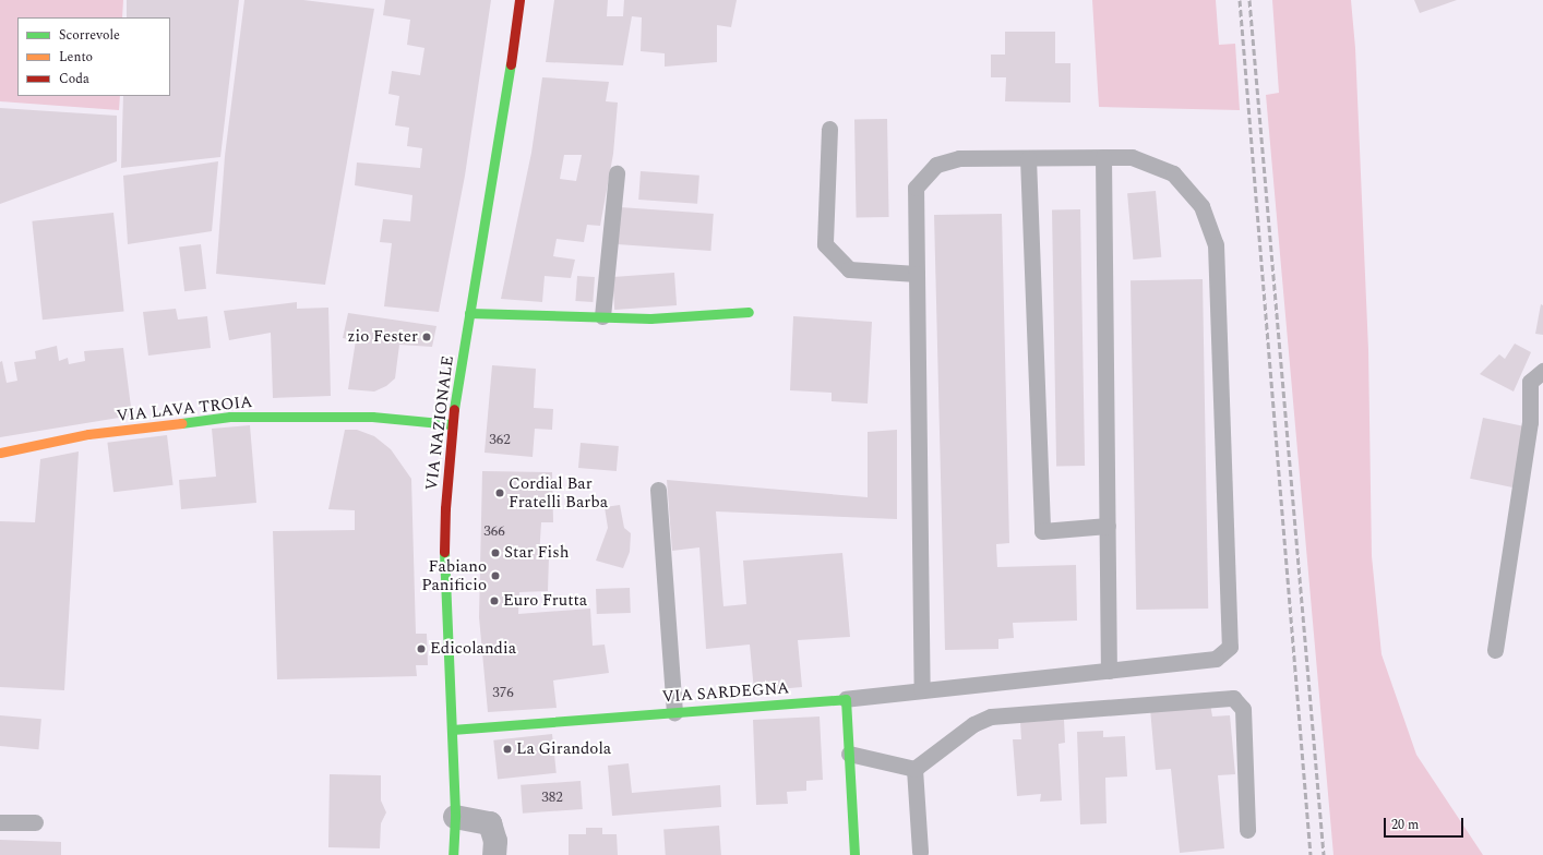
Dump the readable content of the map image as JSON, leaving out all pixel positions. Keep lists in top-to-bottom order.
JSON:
{
  "streets": {
    "street": ["VIA LAVA TROIA", "VIA NAZIONALE", "VIA SARDEGNA"]
  },
  "crossings": [
    ["VIA LAVA TROIA", "VIA NAZIONALE"],
    ["VIA NAZIONALE", "VIA SARDEGNA"]
  ],
  "places": [
    "zio Fester",
    "Cordial Bar Fratelli Barba",
    "Star Fish",
    "Fabiano Panificio",
    "Euro Frutta",
    "Edicolandia",
    "La Girandola"
  ],
  "house_numbers": [
    "362",
    "366",
    "376",
    "382"
  ],
  "legend": ["Scorrevole", "Lento", "Coda"],
  "scale_bar": "20 m"
}
